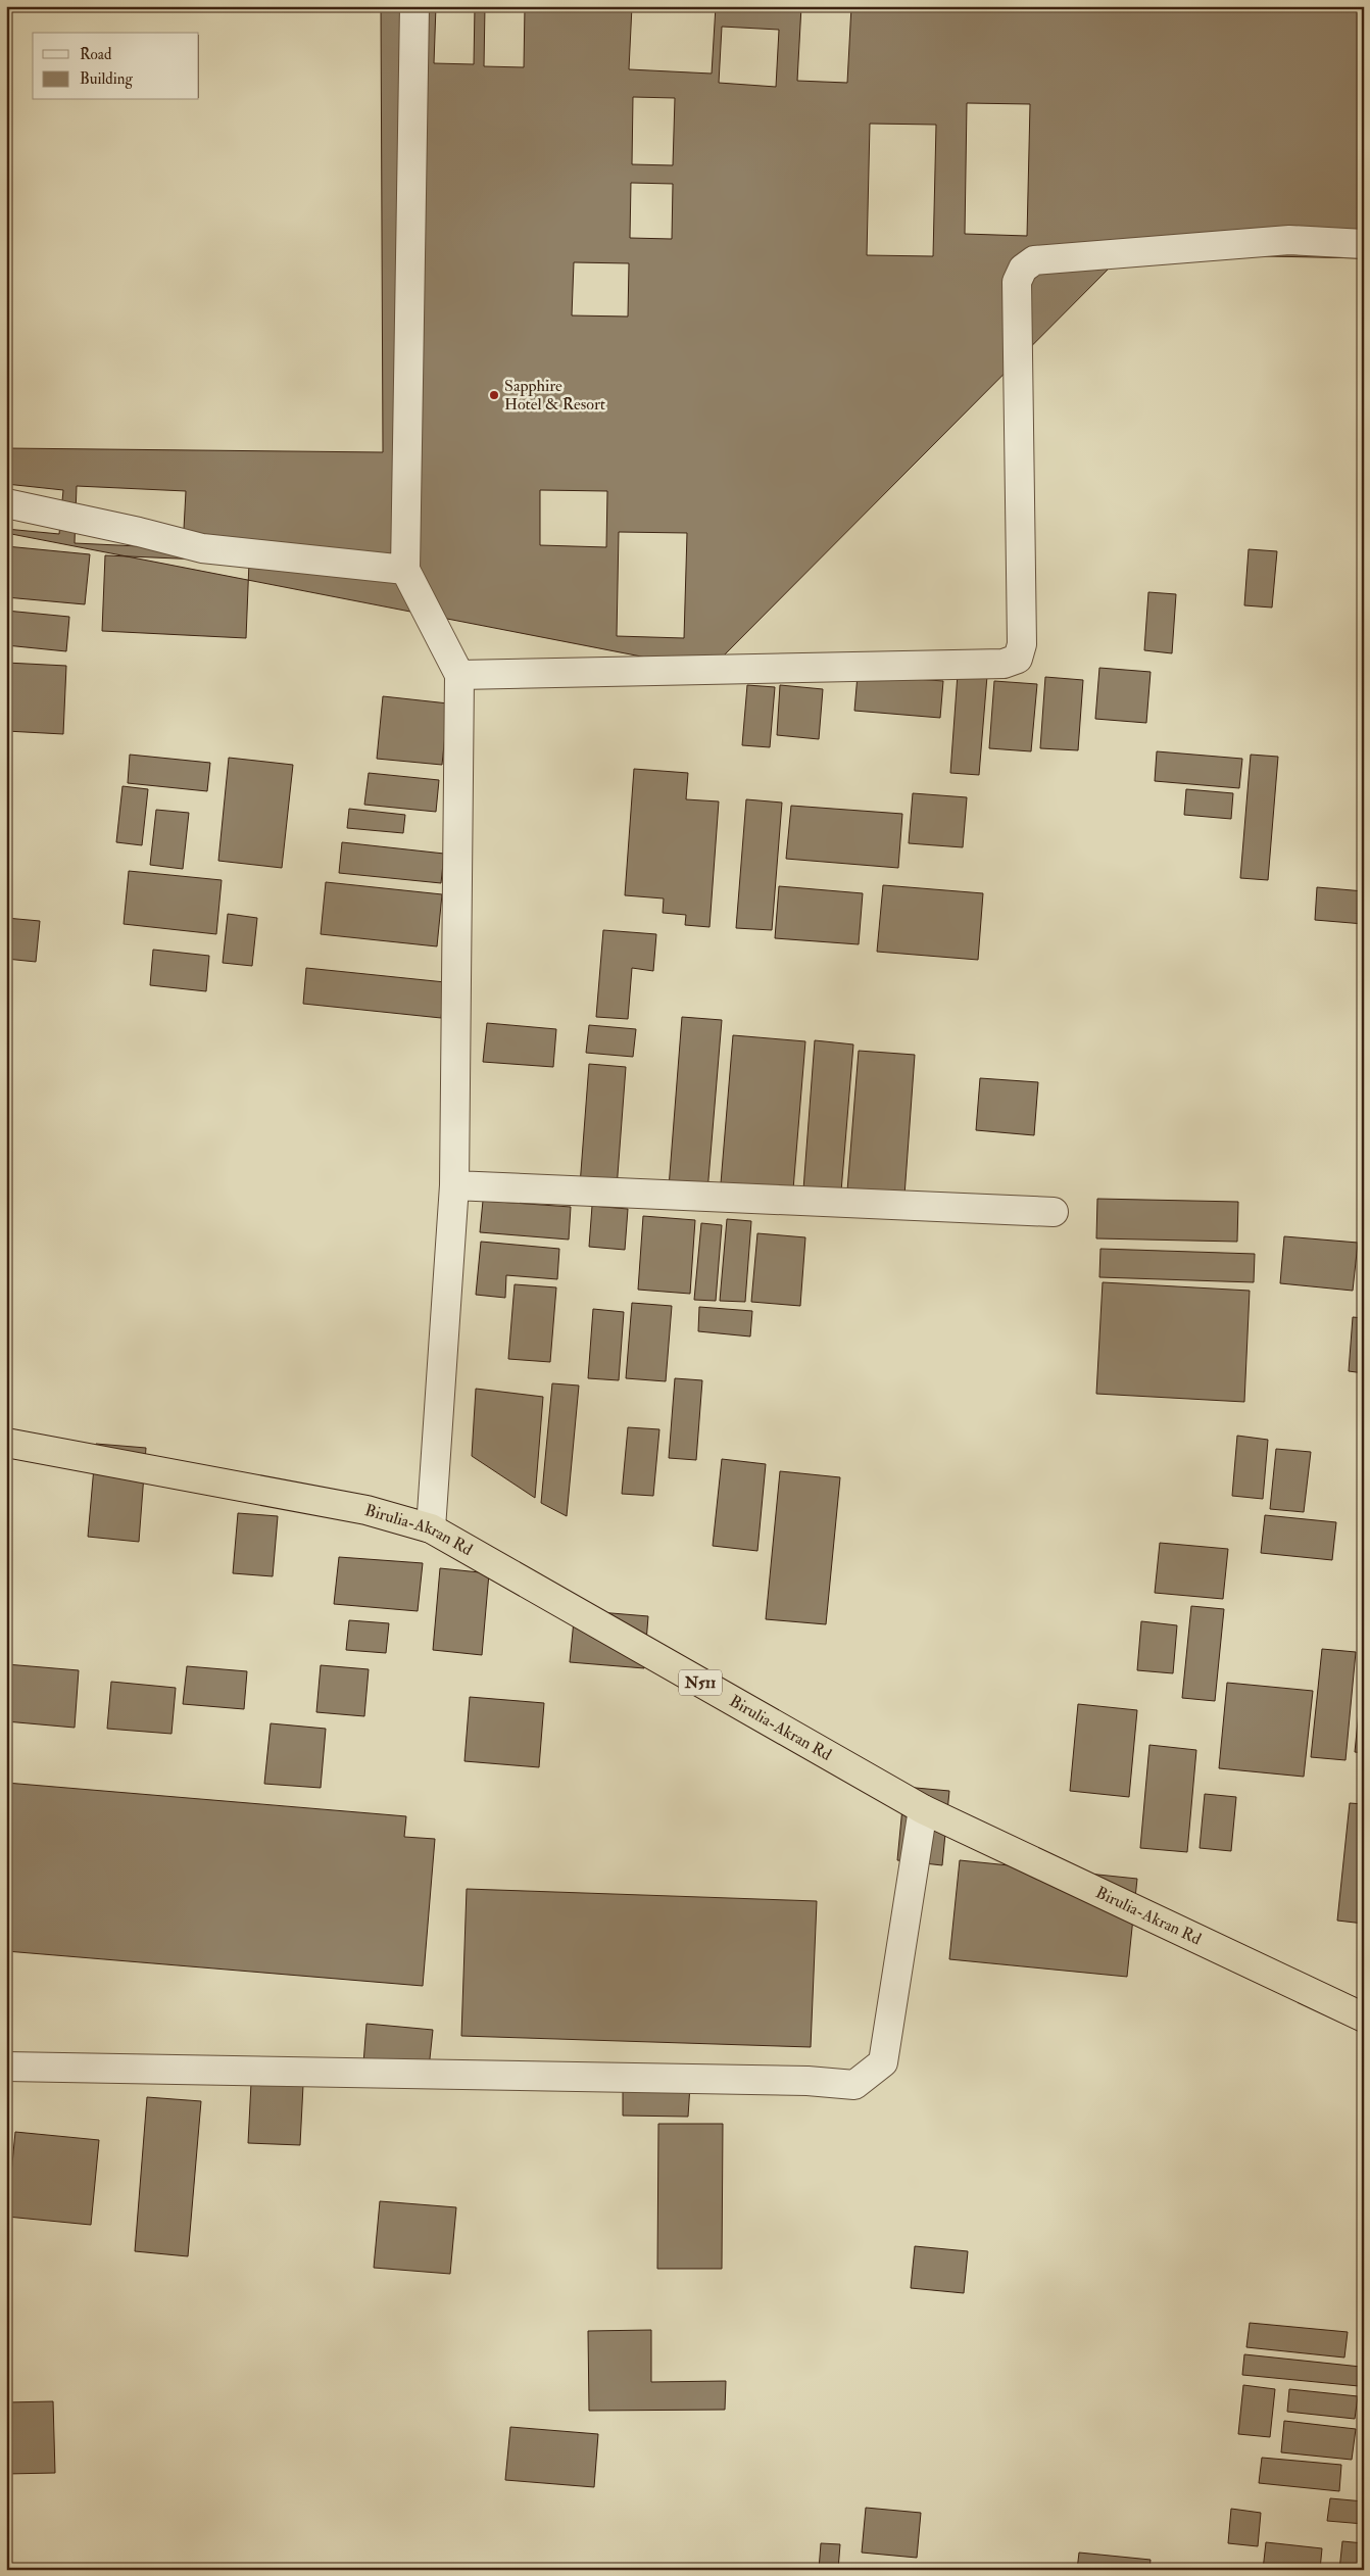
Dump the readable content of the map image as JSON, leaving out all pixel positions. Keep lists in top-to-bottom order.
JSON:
{
  "streets": {
    "highway": ["Birulia-Akran Rd", "N511"]
  },
  "places": ["Sapphire Hotel & Resort"],
  "legend": ["Road", "Building"]
}
